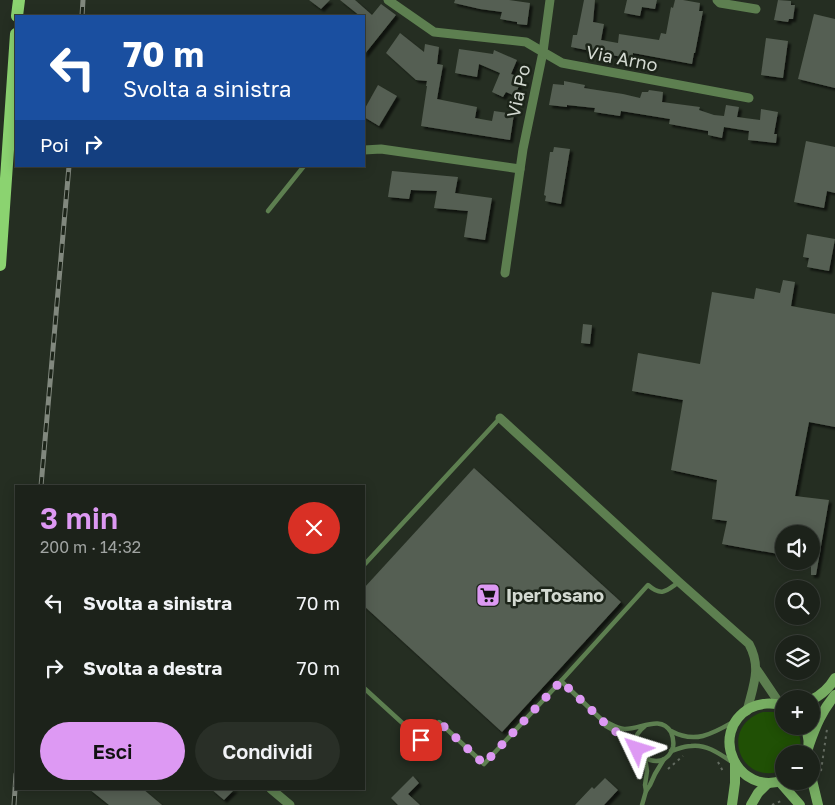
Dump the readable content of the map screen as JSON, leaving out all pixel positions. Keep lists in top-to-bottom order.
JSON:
{
  "streets": {
    "street": ["Via Arno", "Via Po"]
  },
  "crossings": [
    ["Via Arno", "Via Po"]
  ],
  "places": {
    "supermarket": ["IperTosano"]
  },
  "page": {
    "turn": ["70 m", "Svolta a sinistra"],
    "then": "Poi",
    "heading": ["3 min", "200 m · 14:32"],
    "map_buttons": ["+", "−"],
    "list": [
      {
        "name": "Svolta a sinistra",
        "value": "70 m"
      },
      {
        "name": "Svolta a destra",
        "value": "70 m"
      }
    ],
    "buttons": ["Esci", "Condividi"]
  }
}
